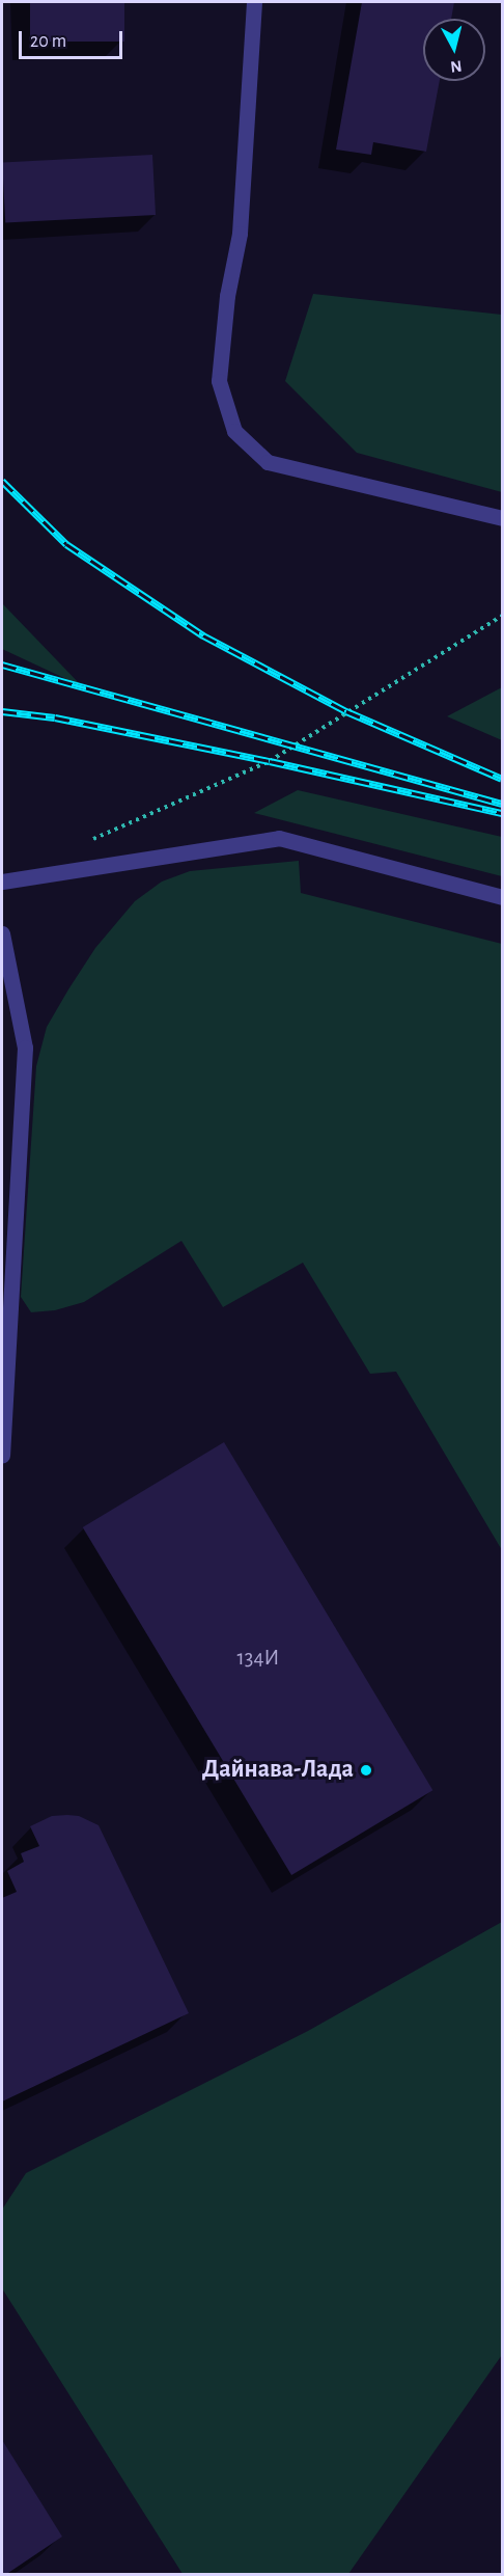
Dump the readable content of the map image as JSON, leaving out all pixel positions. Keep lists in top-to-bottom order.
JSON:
{
  "places": ["Дайнава-Лада"],
  "house_numbers": ["134И"],
  "scale_bar": "20 m",
  "north": "bottom"
}
